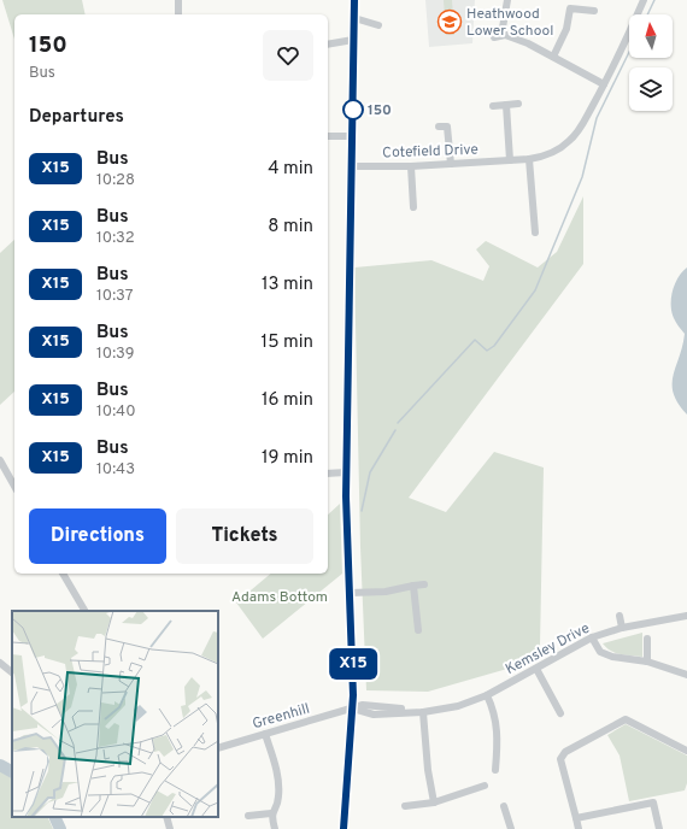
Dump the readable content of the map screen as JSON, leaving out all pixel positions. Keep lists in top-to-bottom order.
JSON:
{
  "streets": {
    "street": ["Cotefield Drive", "Kemsley Drive", "Greenhill"]
  },
  "crossings": [
    ["Kemsley Drive", "Greenhill"]
  ],
  "parks": ["Adams Bottom"],
  "places": {
    "school or university": ["Heathwood Lower School"],
    "other": ["150"]
  },
  "lines": ["bus line X15"],
  "north": "top",
  "page": {
    "on_map": "X15",
    "heading": [
      ["150", "Bus"],
      "Departures"
    ],
    "list": [
      {
        "mark": "X15",
        "name": "Bus",
        "note": "10:28",
        "value": "4 min"
      },
      {
        "mark": "X15",
        "name": "Bus",
        "note": "10:32",
        "value": "8 min"
      },
      {
        "mark": "X15",
        "name": "Bus",
        "note": "10:37",
        "value": "13 min"
      },
      {
        "mark": "X15",
        "name": "Bus",
        "note": "10:39",
        "value": "15 min"
      },
      {
        "mark": "X15",
        "name": "Bus",
        "note": "10:40",
        "value": "16 min"
      },
      {
        "mark": "X15",
        "name": "Bus",
        "note": "10:43",
        "value": "19 min"
      }
    ],
    "buttons": ["Directions", "Tickets"]
  }
}
